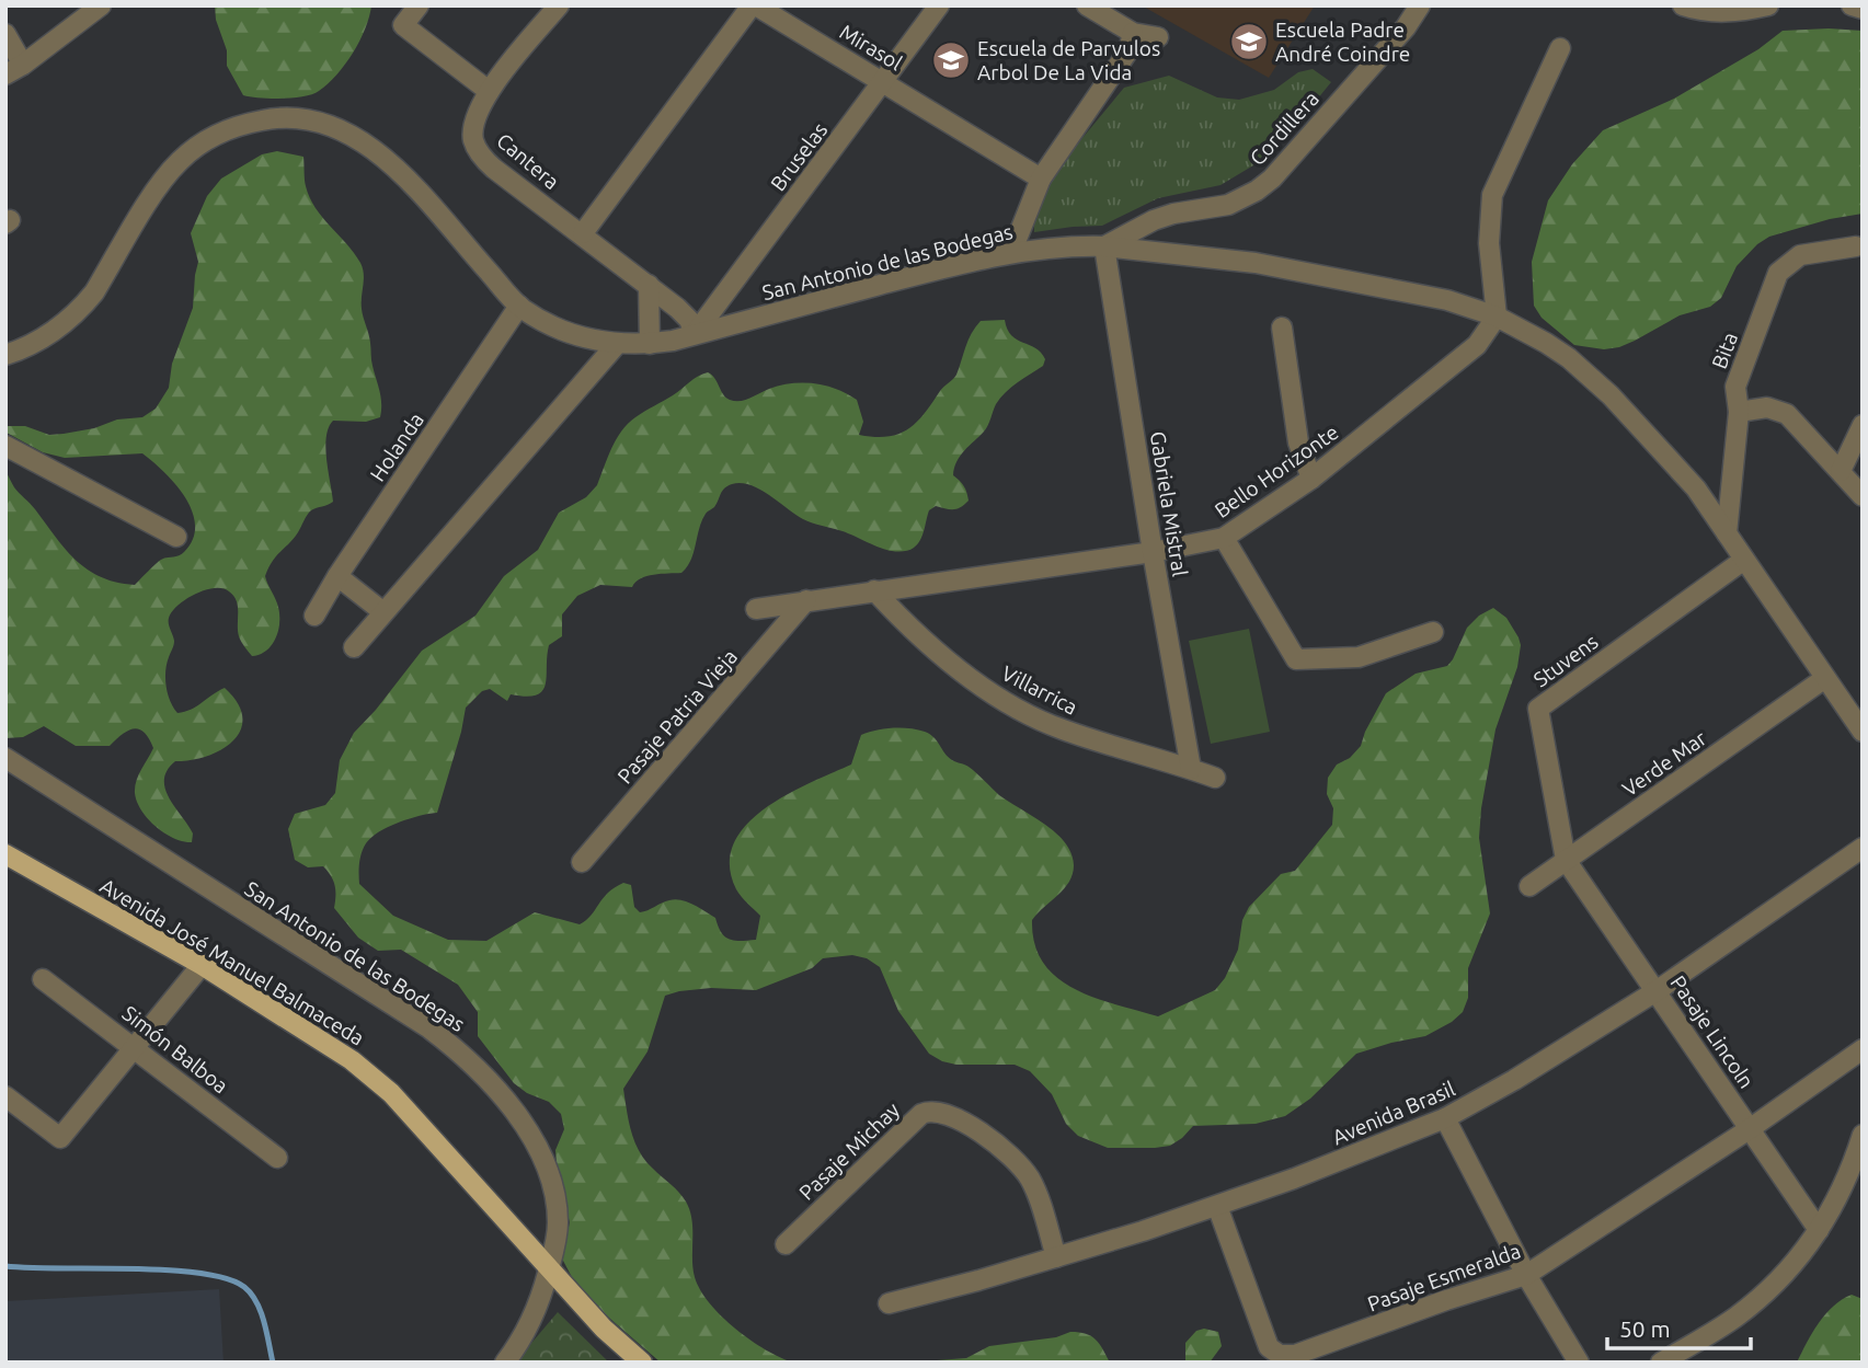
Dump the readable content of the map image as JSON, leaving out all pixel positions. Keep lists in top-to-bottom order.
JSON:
{
  "streets": {
    "main road": ["Avenida José Manuel Balmaceda"],
    "street": [
      "Mirasol",
      "Cordillera",
      "Bruselas",
      "Cantera",
      "San Antonio de las Bodegas",
      "Bita",
      "Holanda",
      "Bello Horizonte",
      "Gabriela Mistral",
      "Stuvens",
      "Villarrica",
      "Pasaje Patria Vieja",
      "Verde Mar",
      "Pasaje Lincoln",
      "Simón Balboa",
      "Avenida Brasil",
      "Pasaje Michay",
      "Pasaje Esmeralda"
    ]
  },
  "crossings": [
    ["Mirasol", "Bruselas"],
    ["Cordillera", "San Antonio de las Bodegas"],
    ["Cordillera", "Gabriela Mistral"],
    ["Bruselas", "Cantera"],
    ["Bruselas", "San Antonio de las Bodegas"],
    ["Cantera", "San Antonio de las Bodegas"],
    ["San Antonio de las Bodegas", "Bita"],
    ["San Antonio de las Bodegas", "Holanda"],
    ["San Antonio de las Bodegas", "Bello Horizonte"],
    ["San Antonio de las Bodegas", "Gabriela Mistral"],
    ["San Antonio de las Bodegas", "Stuvens"],
    ["San Antonio de las Bodegas", "Verde Mar"],
    ["San Antonio de las Bodegas", "Avenida José Manuel Balmaceda"],
    ["Bello Horizonte", "Gabriela Mistral"],
    ["Bello Horizonte", "Villarrica"],
    ["Bello Horizonte", "Pasaje Patria Vieja"],
    ["Gabriela Mistral", "Villarrica"],
    ["Stuvens", "Verde Mar"],
    ["Stuvens", "Pasaje Lincoln"],
    ["Verde Mar", "Pasaje Lincoln"],
    ["Pasaje Lincoln", "Avenida Brasil"],
    ["Pasaje Lincoln", "Pasaje Esmeralda"],
    ["Avenida Brasil", "Pasaje Michay"],
    ["Avenida Brasil", "Pasaje Esmeralda"]
  ],
  "places": {
    "school or university": ["Escuela Padre André Coindre", "Escuela de Parvulos Arbol De La Vida"]
  },
  "scale_bar": "50 m"
}
